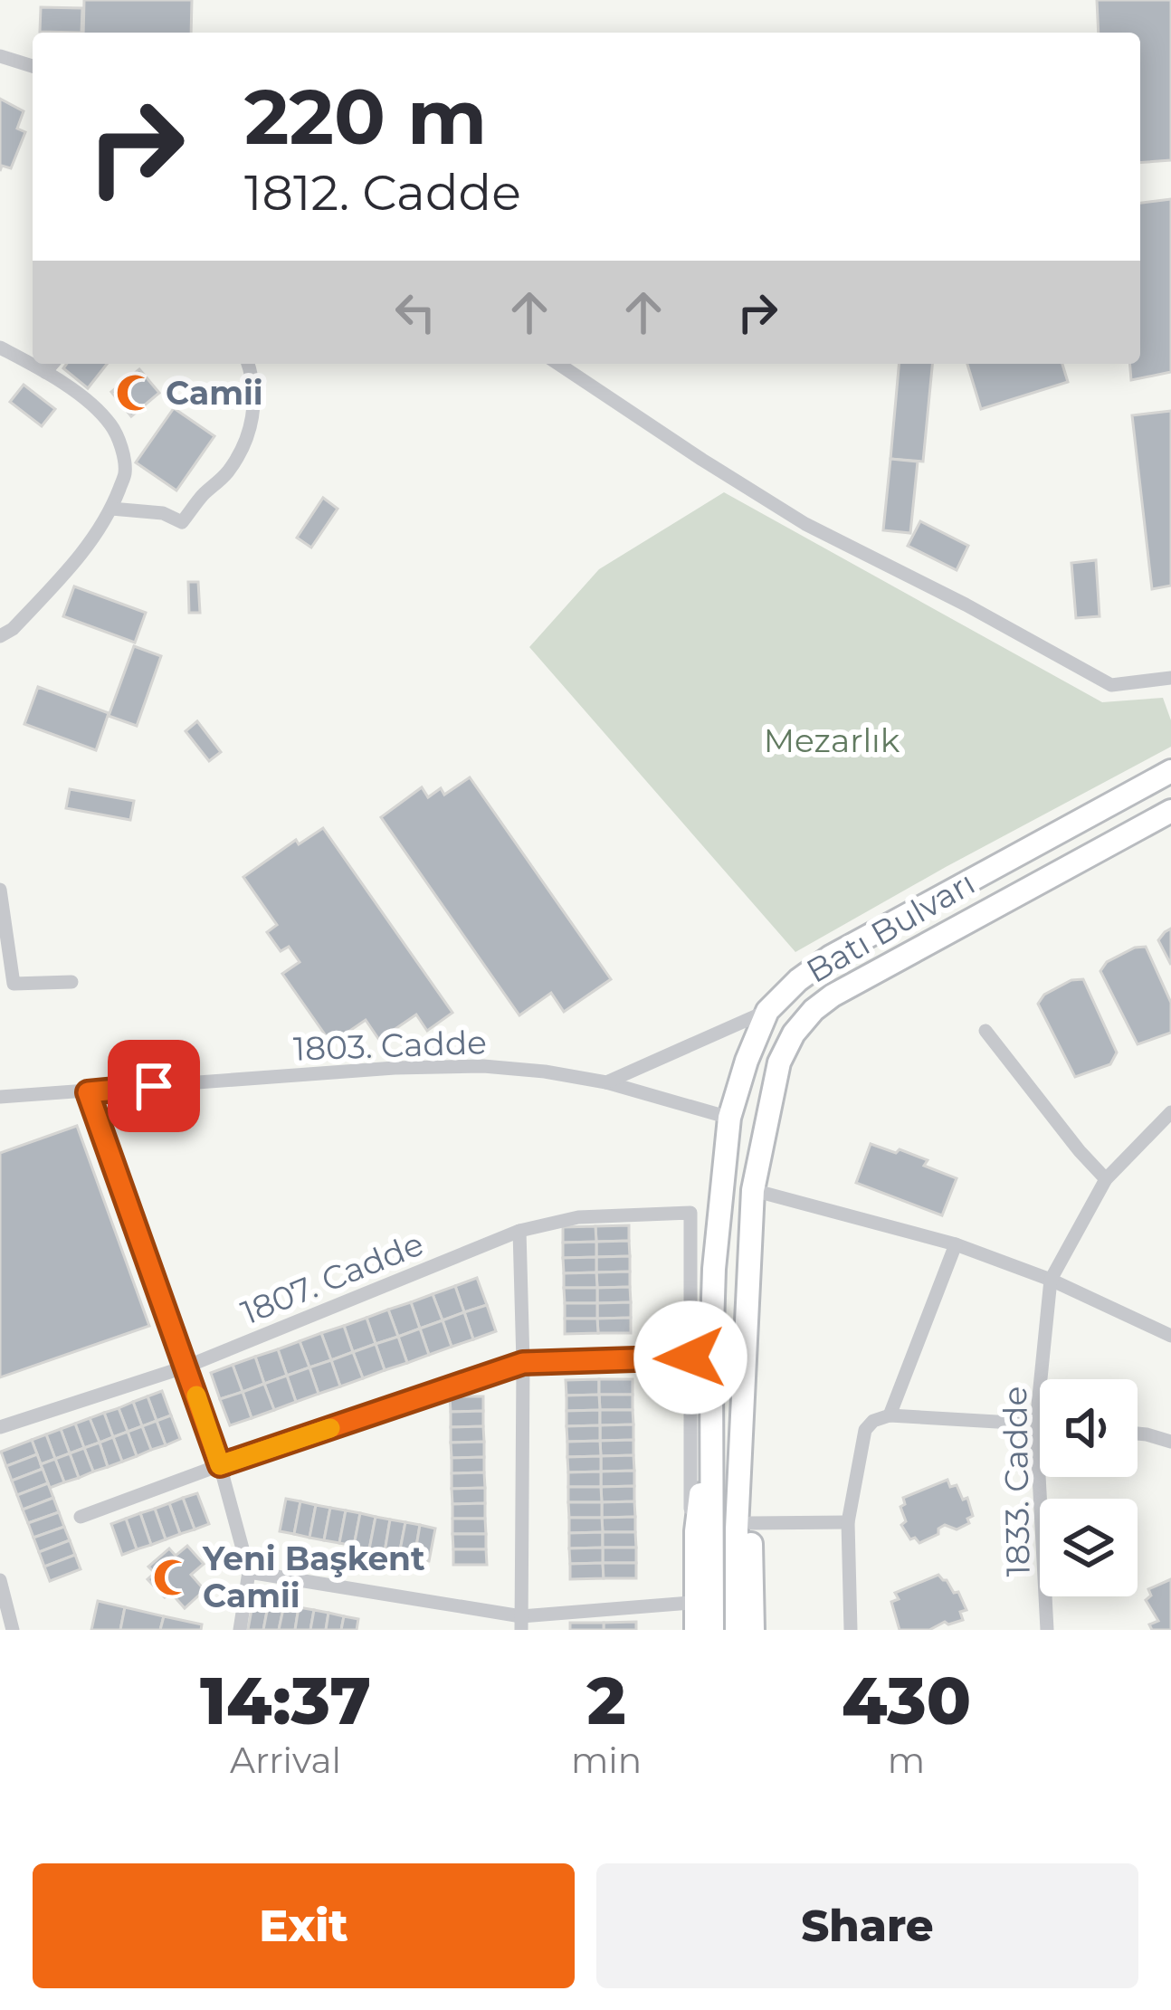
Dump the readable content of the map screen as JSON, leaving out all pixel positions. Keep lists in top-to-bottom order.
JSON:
{
  "streets": {
    "main road": ["Batı Bulvarı"],
    "street": ["1803. Cadde", "1807. Cadde", "1833. Cadde"]
  },
  "crossings": [
    ["Batı Bulvarı", "1803. Cadde"]
  ],
  "parks": ["Mezarlık"],
  "places": {
    "mosque": ["Camii", "Yeni Başkent Camii"]
  },
  "page": {
    "turn": ["220 m", "1812. Cadde"],
    "eta": [
      "14:37",
      "Arrival",
      "2",
      "min",
      "430",
      "m"
    ],
    "buttons": ["Exit", "Share"]
  }
}
